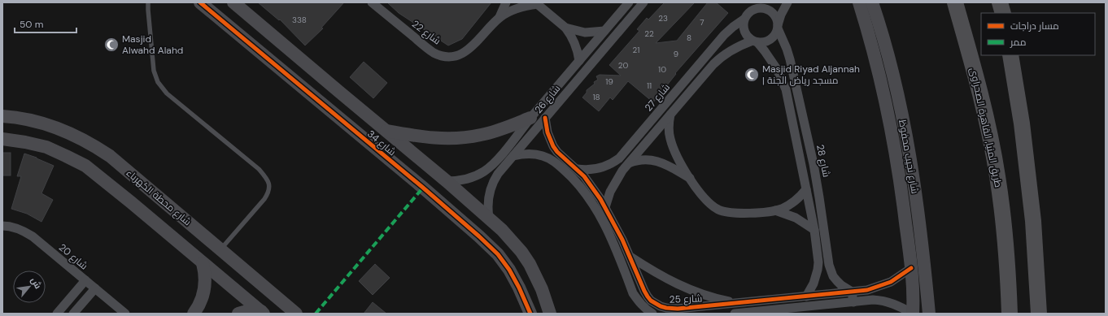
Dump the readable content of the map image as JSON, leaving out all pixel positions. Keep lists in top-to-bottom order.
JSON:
{
  "streets": {
    "highway": ["طريق المنيا, القاهرة الصحراوى"],
    "street": [
      "شارع 22",
      "شارع 27",
      "شارع 26",
      "شارع 34",
      "شارع نجيب محفوظ",
      "شارع 28",
      "شارع محطة الكهرباء",
      "شارع 20",
      "شارع 25"
    ]
  },
  "crossings": [
    ["شارع 27", "شارع 28"],
    ["شارع 27", "شارع 25"],
    ["شارع 26", "شارع 34"],
    ["شارع 26", "شارع 25"],
    ["شارع نجيب محفوظ", "شارع 25"],
    ["شارع 28", "شارع 25"]
  ],
  "places": {
    "mosque": ["Masjid Alwahd Alahd", "Masjid Riyad Aljannah | مسجد رياض الجنة"]
  },
  "house_numbers": [
    "23",
    "338",
    "7",
    "22",
    "8",
    "21",
    "9",
    "20",
    "10",
    "19",
    "11",
    "18"
  ],
  "legend": ["مسار دراجات", "ممر"],
  "scale_bar": "50 m",
  "north": "top right"
}
